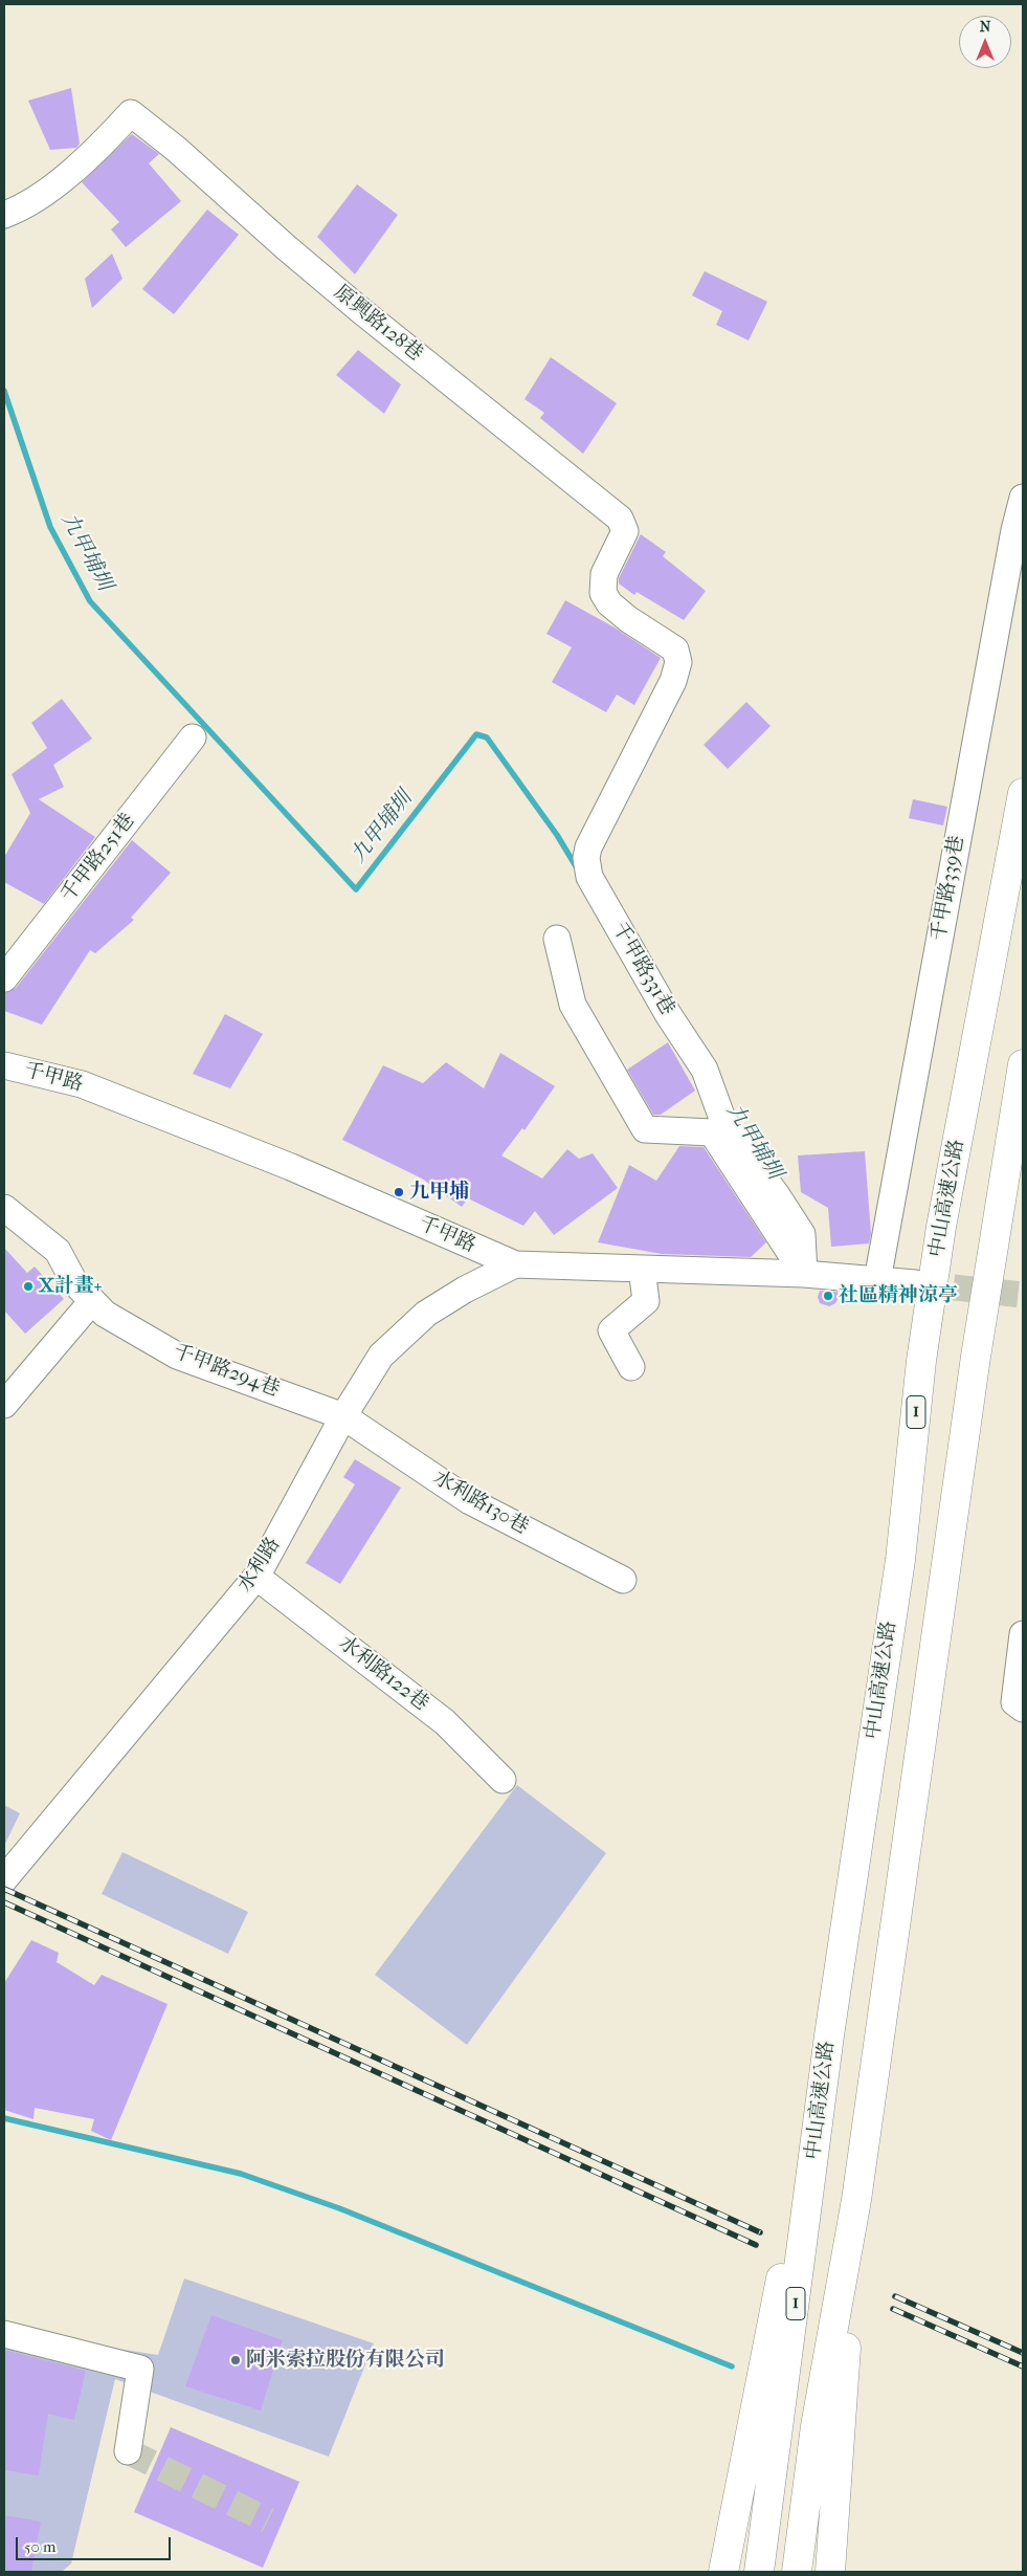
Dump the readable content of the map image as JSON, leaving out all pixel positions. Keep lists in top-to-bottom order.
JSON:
{
  "streets": {
    "highway": ["中山高速公路", "1"],
    "street": [
      "原興路128巷",
      "千甲路251巷",
      "千甲路339巷",
      "千甲路331巷",
      "千甲路",
      "千甲路294巷",
      "水利路130巷",
      "水利路",
      "水利路122巷"
    ]
  },
  "crossings": [
    ["原興路128巷", "千甲路331巷"],
    ["千甲路339巷", "千甲路"],
    ["千甲路331巷", "千甲路"],
    ["千甲路", "水利路"],
    ["千甲路294巷", "水利路130巷"],
    ["千甲路294巷", "水利路"],
    ["水利路130巷", "水利路"],
    ["水利路", "水利路122巷"]
  ],
  "water": ["九甲埔圳"],
  "places": [
    "九甲埔",
    "X計畫+",
    "社區精神涼亭",
    "阿米索拉股份有限公司"
  ],
  "scale_bar": "50 m",
  "north": "top"
}
